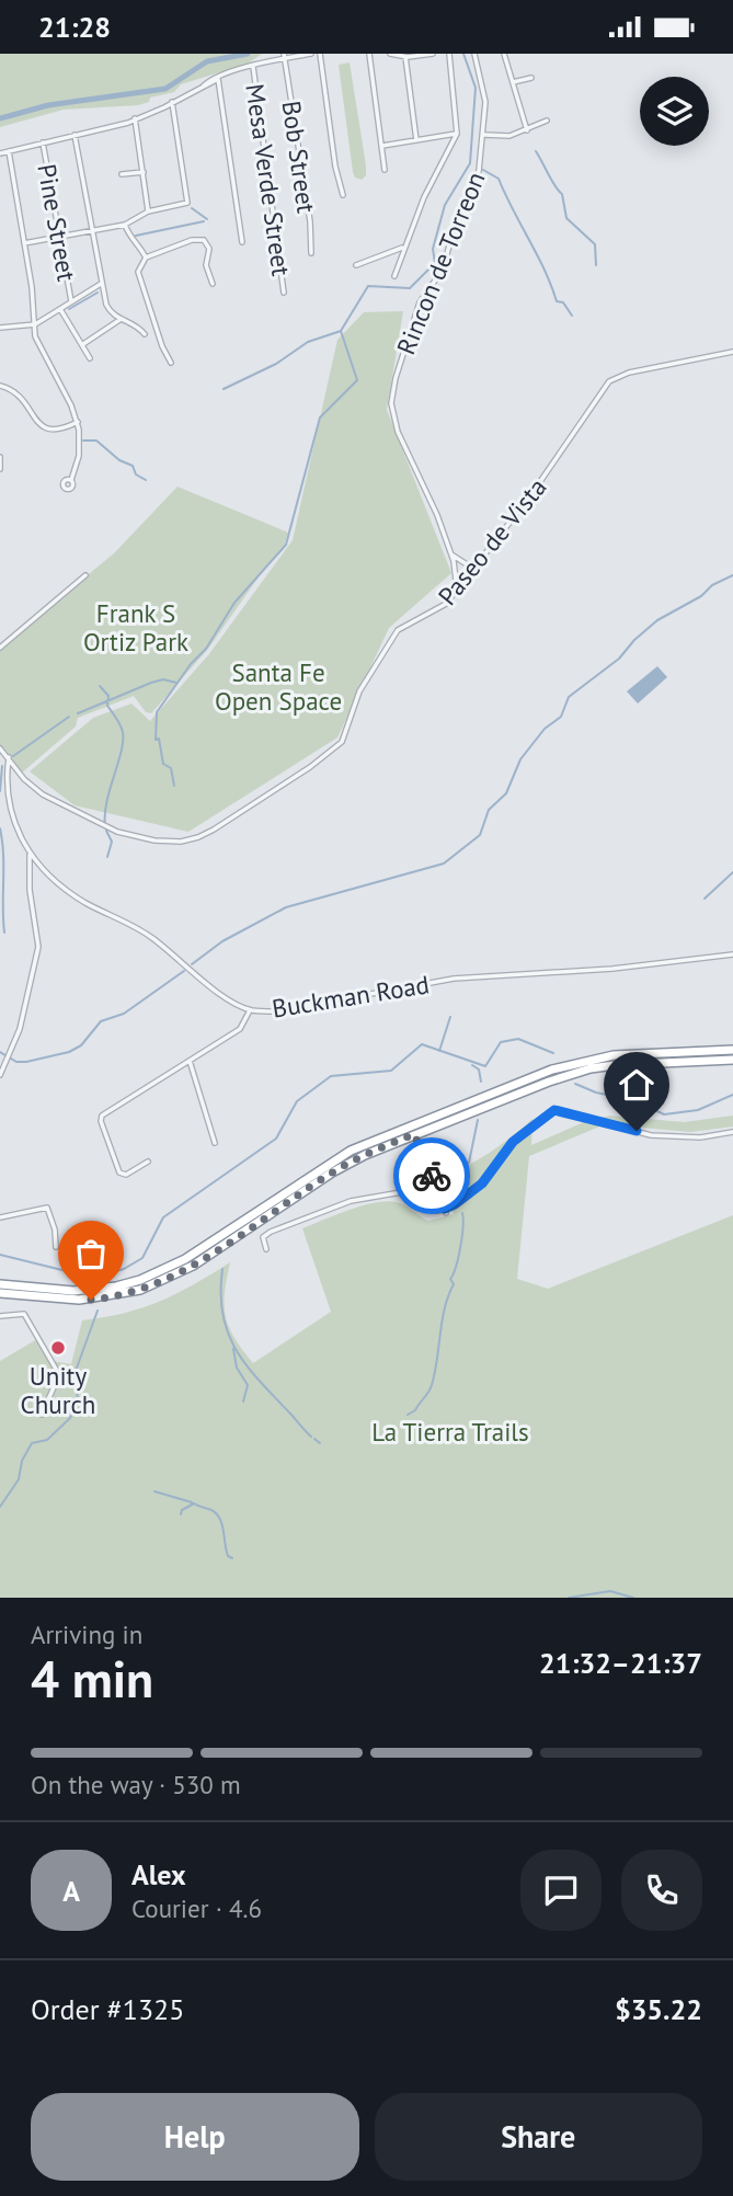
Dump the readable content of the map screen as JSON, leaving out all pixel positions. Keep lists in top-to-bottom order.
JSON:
{
  "streets": {
    "street": [
      "Bob Street",
      "Mesa Verde Street",
      "Pine Street",
      "Rincon de Torreon",
      "Paseo de Vista",
      "Buckman Road"
    ]
  },
  "crossings": [
    ["Rincon de Torreon", "Paseo de Vista"],
    ["Paseo de Vista", "Buckman Road"]
  ],
  "parks": ["Frank S Ortiz Park", "Santa Fe Open Space", "La Tierra Trails"],
  "places": ["Unity Church"],
  "page": {
    "status": "21:28",
    "heading": ["4 min", "Arriving in", "21:32–21:37"],
    "panel": [
      "Alex",
      "Courier · 4.6",
      "Order #1325",
      "$35.22"
    ],
    "bar": "On the way · 530 m",
    "round": "A",
    "buttons": ["Help", "Share"]
  }
}
